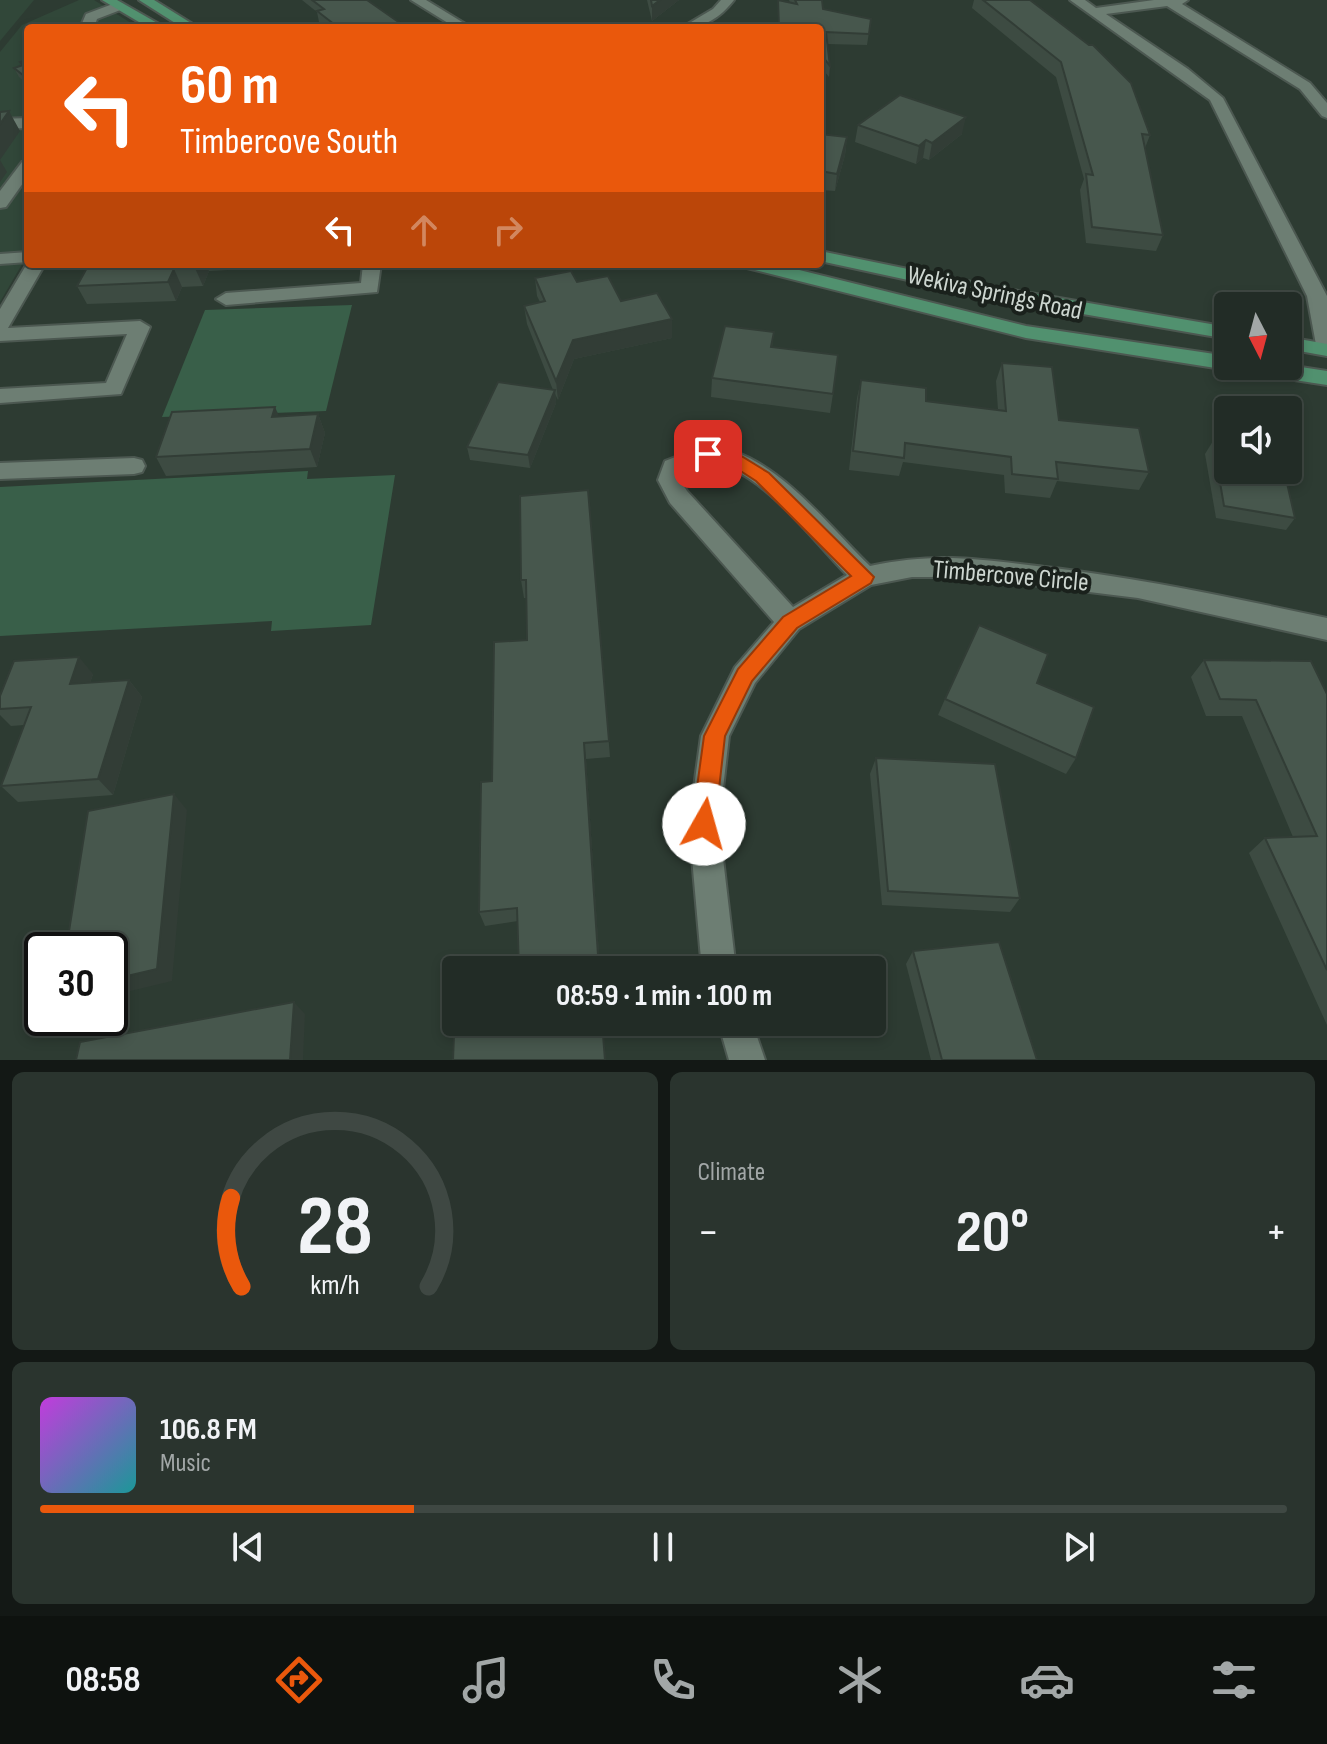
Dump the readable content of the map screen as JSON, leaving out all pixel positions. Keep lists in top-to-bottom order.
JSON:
{
  "streets": {
    "main road": ["Wekiva Springs Road"],
    "street": ["Timbercove Circle"]
  },
  "north": "bottom",
  "page": {
    "turn": ["60 m", "Timbercove South"],
    "limit": "30",
    "trip": "08:59 · 1 min · 100 m",
    "tile": "Climate",
    "heat": ["−", "20°", "+"],
    "song": ["106.8 FM", "Music"],
    "tabs": "08:58",
    "gauge": ["28", "km/h"]
  }
}
